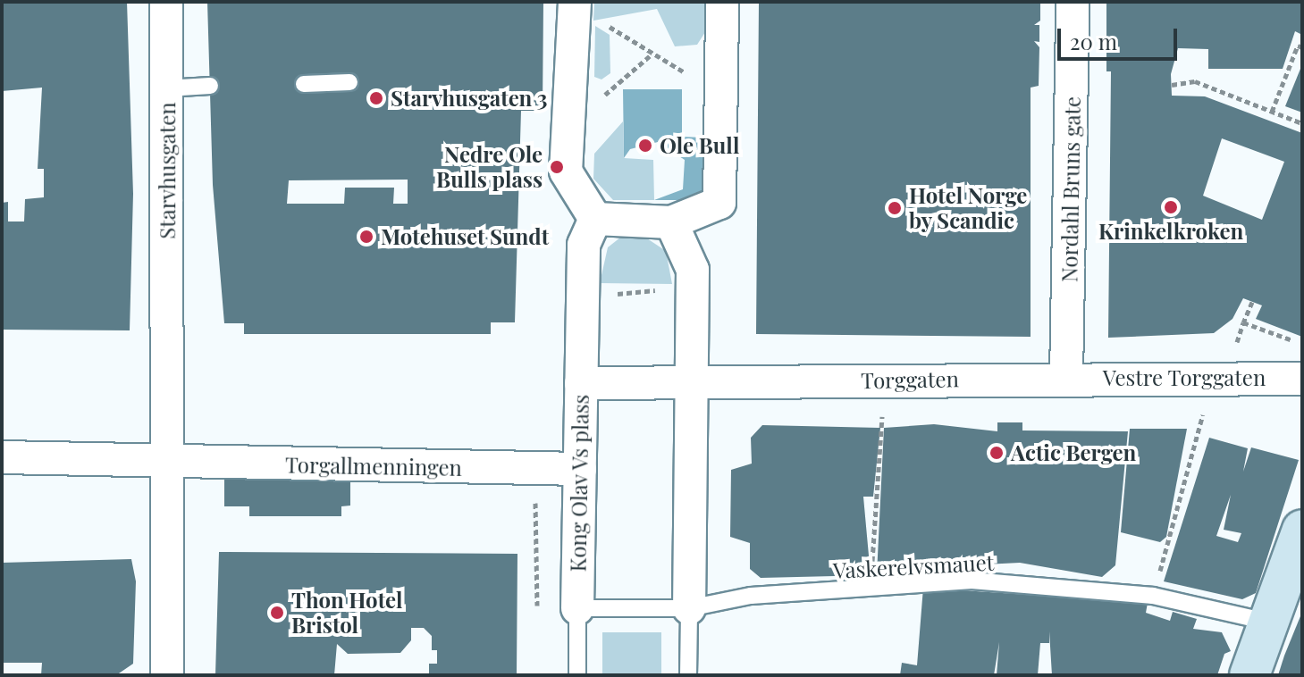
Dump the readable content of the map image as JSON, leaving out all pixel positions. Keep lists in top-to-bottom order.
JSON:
{
  "streets": {
    "street": [
      "Starvhusgaten",
      "Nordahl Bruns gate",
      "Vestre Torggaten",
      "Torggaten",
      "Torgallmenningen",
      "Kong Olav Vs plass"
    ],
    "lane": ["Vaskerelvsmauet"]
  },
  "crossings": [
    ["Starvhusgaten", "Torgallmenningen"],
    ["Nordahl Bruns gate", "Vestre Torggaten"],
    ["Nordahl Bruns gate", "Torggaten"],
    ["Vestre Torggaten", "Torggaten"],
    ["Torggaten", "Kong Olav Vs plass"],
    ["Torgallmenningen", "Kong Olav Vs plass"],
    ["Kong Olav Vs plass", "Vaskerelvsmauet"]
  ],
  "places": [
    "Starvhusgaten 3",
    "Ole Bull",
    "Nedre Ole Bulls plass",
    "Krinkelkroken",
    "Hotel Norge by Scandic",
    "Motehuset Sundt",
    "Actic Bergen",
    "Thon Hotel Bristol"
  ],
  "scale_bar": "20 m"
}
